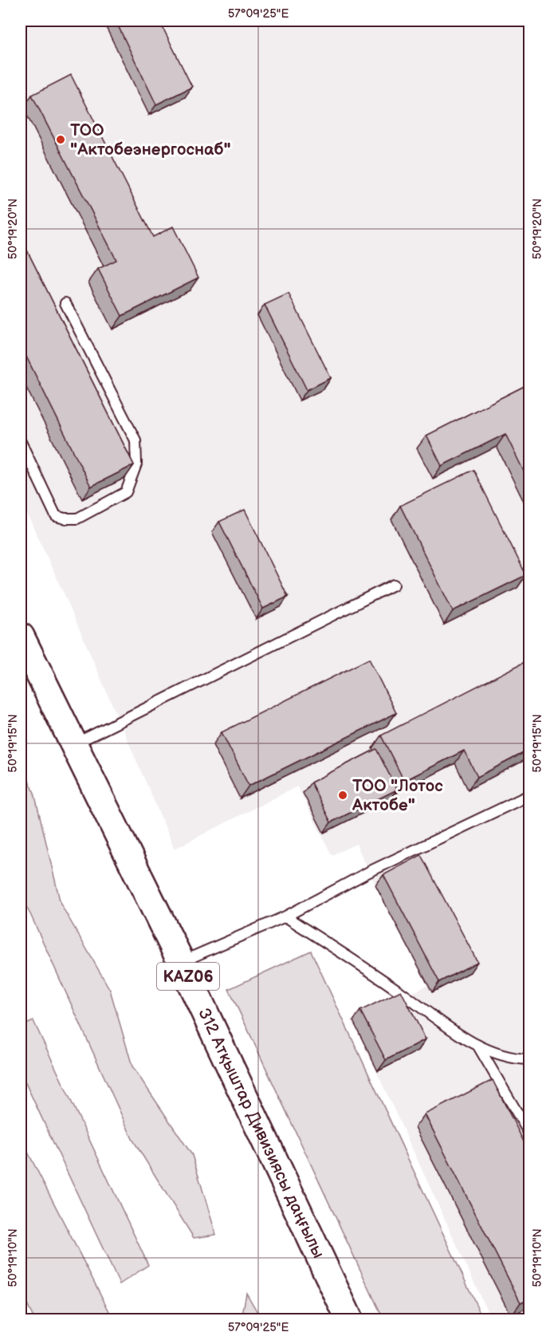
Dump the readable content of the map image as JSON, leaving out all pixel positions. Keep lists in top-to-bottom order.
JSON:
{
  "streets": {
    "highway": ["KАZ06", "312 Атқыштар Дивизиясы даңғылы"]
  },
  "places": ["ТОО \"Актобеэнергоснаб\"", "ТОО \"Лотос Актобе\""],
  "coordinates": [
    "57°09'25\"E",
    "50°19'20\"N",
    "50°19'15\"N",
    "50°19'10\"N"
  ]
}
